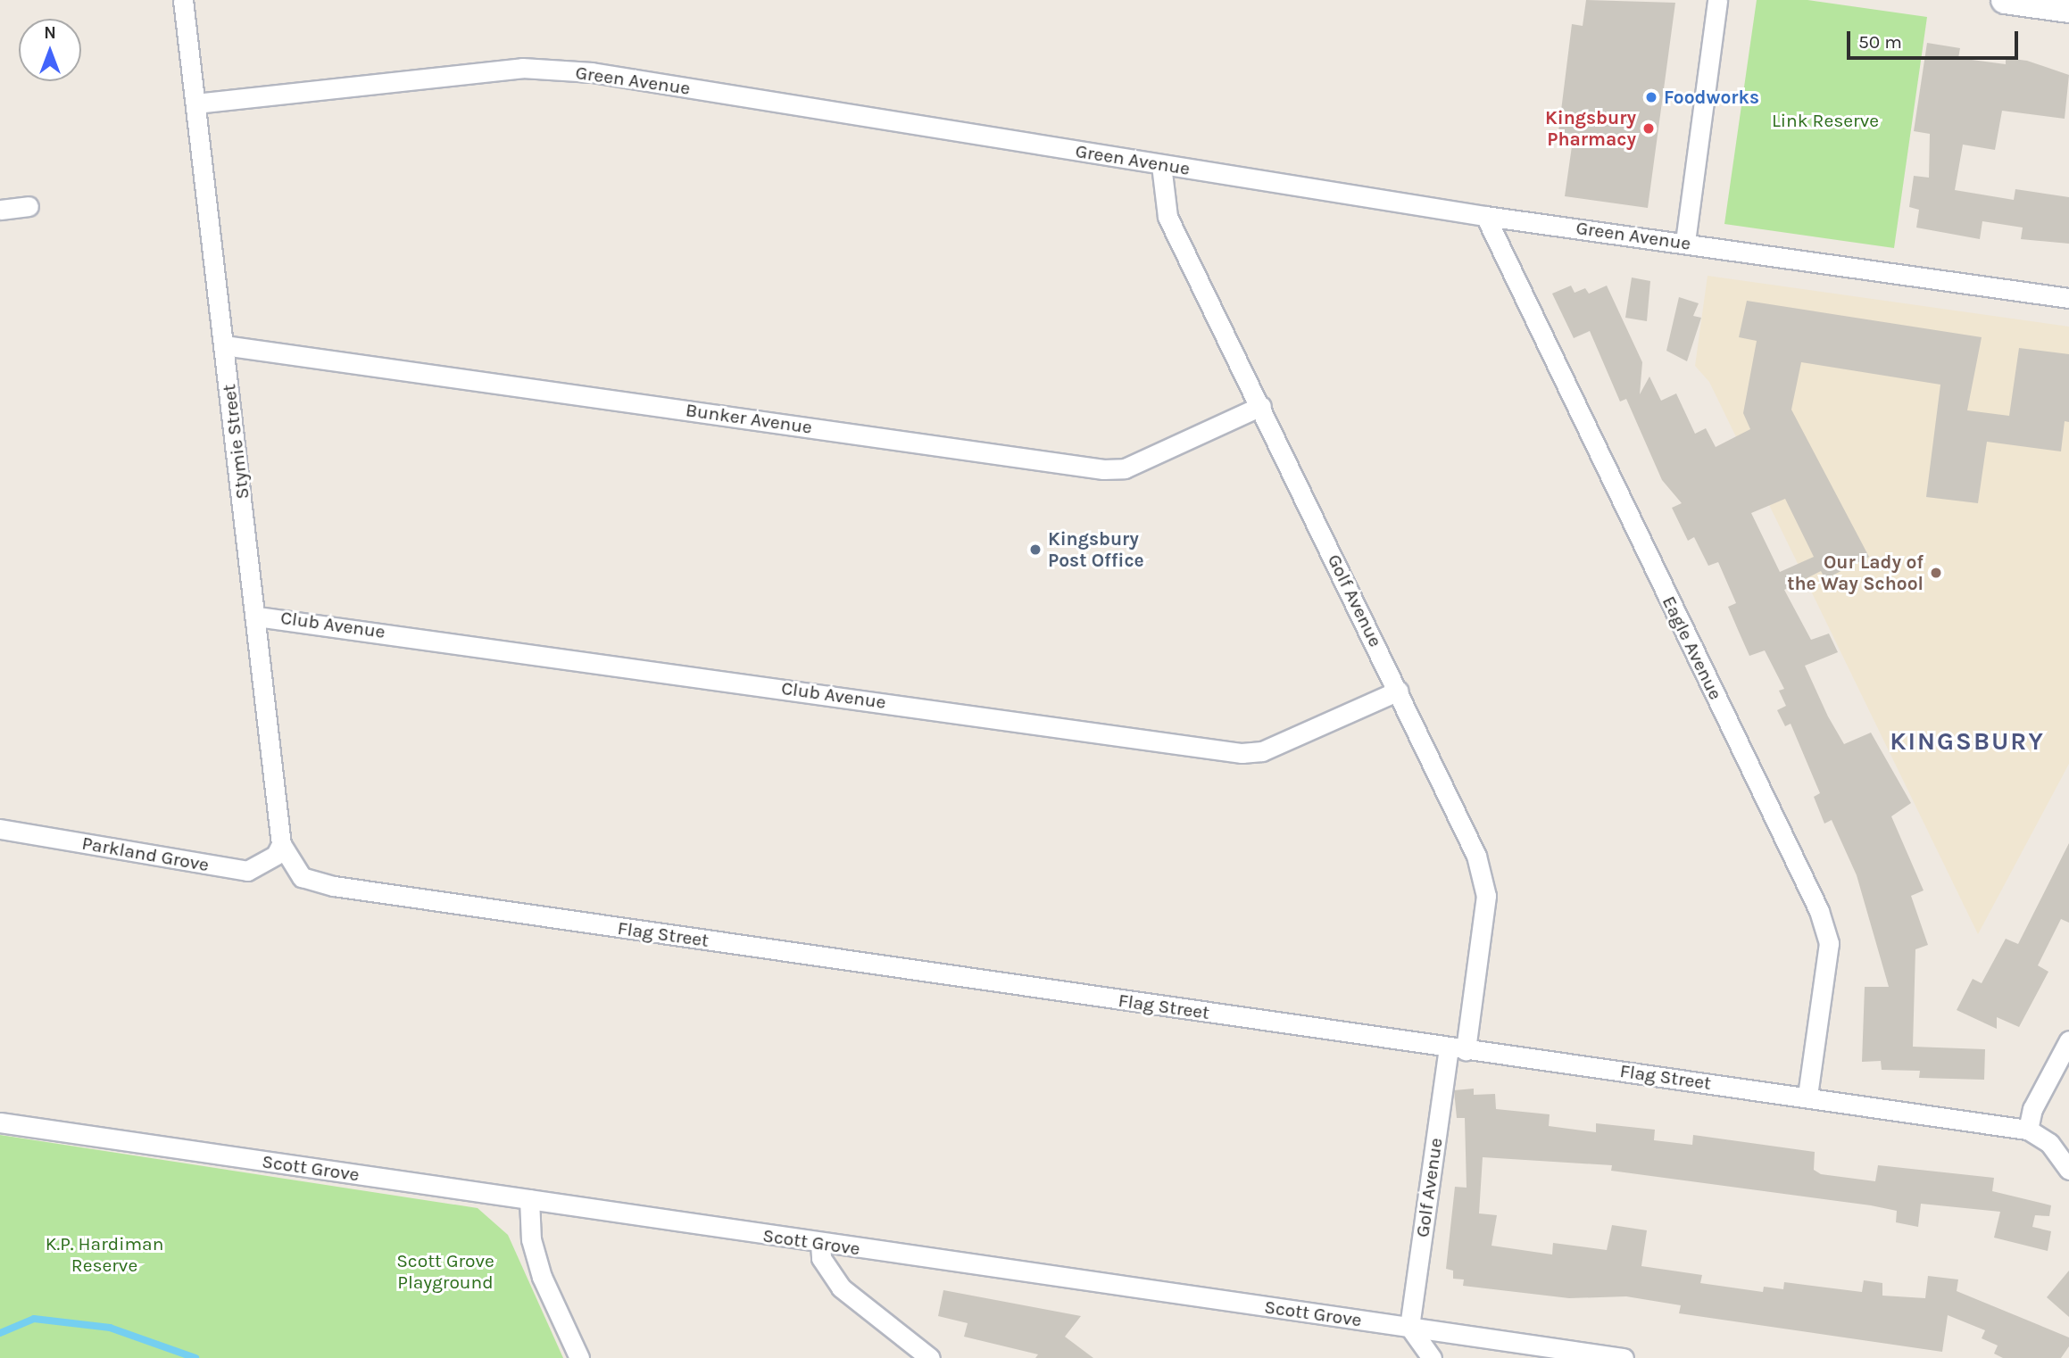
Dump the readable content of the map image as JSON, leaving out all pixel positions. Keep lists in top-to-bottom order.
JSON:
{
  "streets": {
    "street": [
      "Green Avenue",
      "Bunker Avenue",
      "Stymie Street",
      "Golf Avenue",
      "Club Avenue",
      "Eagle Avenue",
      "Parkland Grove",
      "Flag Street",
      "Scott Grove"
    ]
  },
  "crossings": [
    ["Green Avenue", "Stymie Street"],
    ["Green Avenue", "Golf Avenue"],
    ["Green Avenue", "Eagle Avenue"],
    ["Bunker Avenue", "Stymie Street"],
    ["Bunker Avenue", "Golf Avenue"],
    ["Stymie Street", "Club Avenue"],
    ["Stymie Street", "Parkland Grove"],
    ["Stymie Street", "Flag Street"],
    ["Golf Avenue", "Club Avenue"],
    ["Golf Avenue", "Flag Street"],
    ["Golf Avenue", "Scott Grove"],
    ["Eagle Avenue", "Flag Street"]
  ],
  "districts": ["KINGSBURY"],
  "parks": ["Link Reserve", "K.P. Hardiman Reserve", "Scott Grove Playground"],
  "places": [
    "Foodworks",
    "Kingsbury Pharmacy",
    "Kingsbury Post Office",
    "Our Lady of the Way School"
  ],
  "scale_bar": "50 m",
  "north": "top"
}
